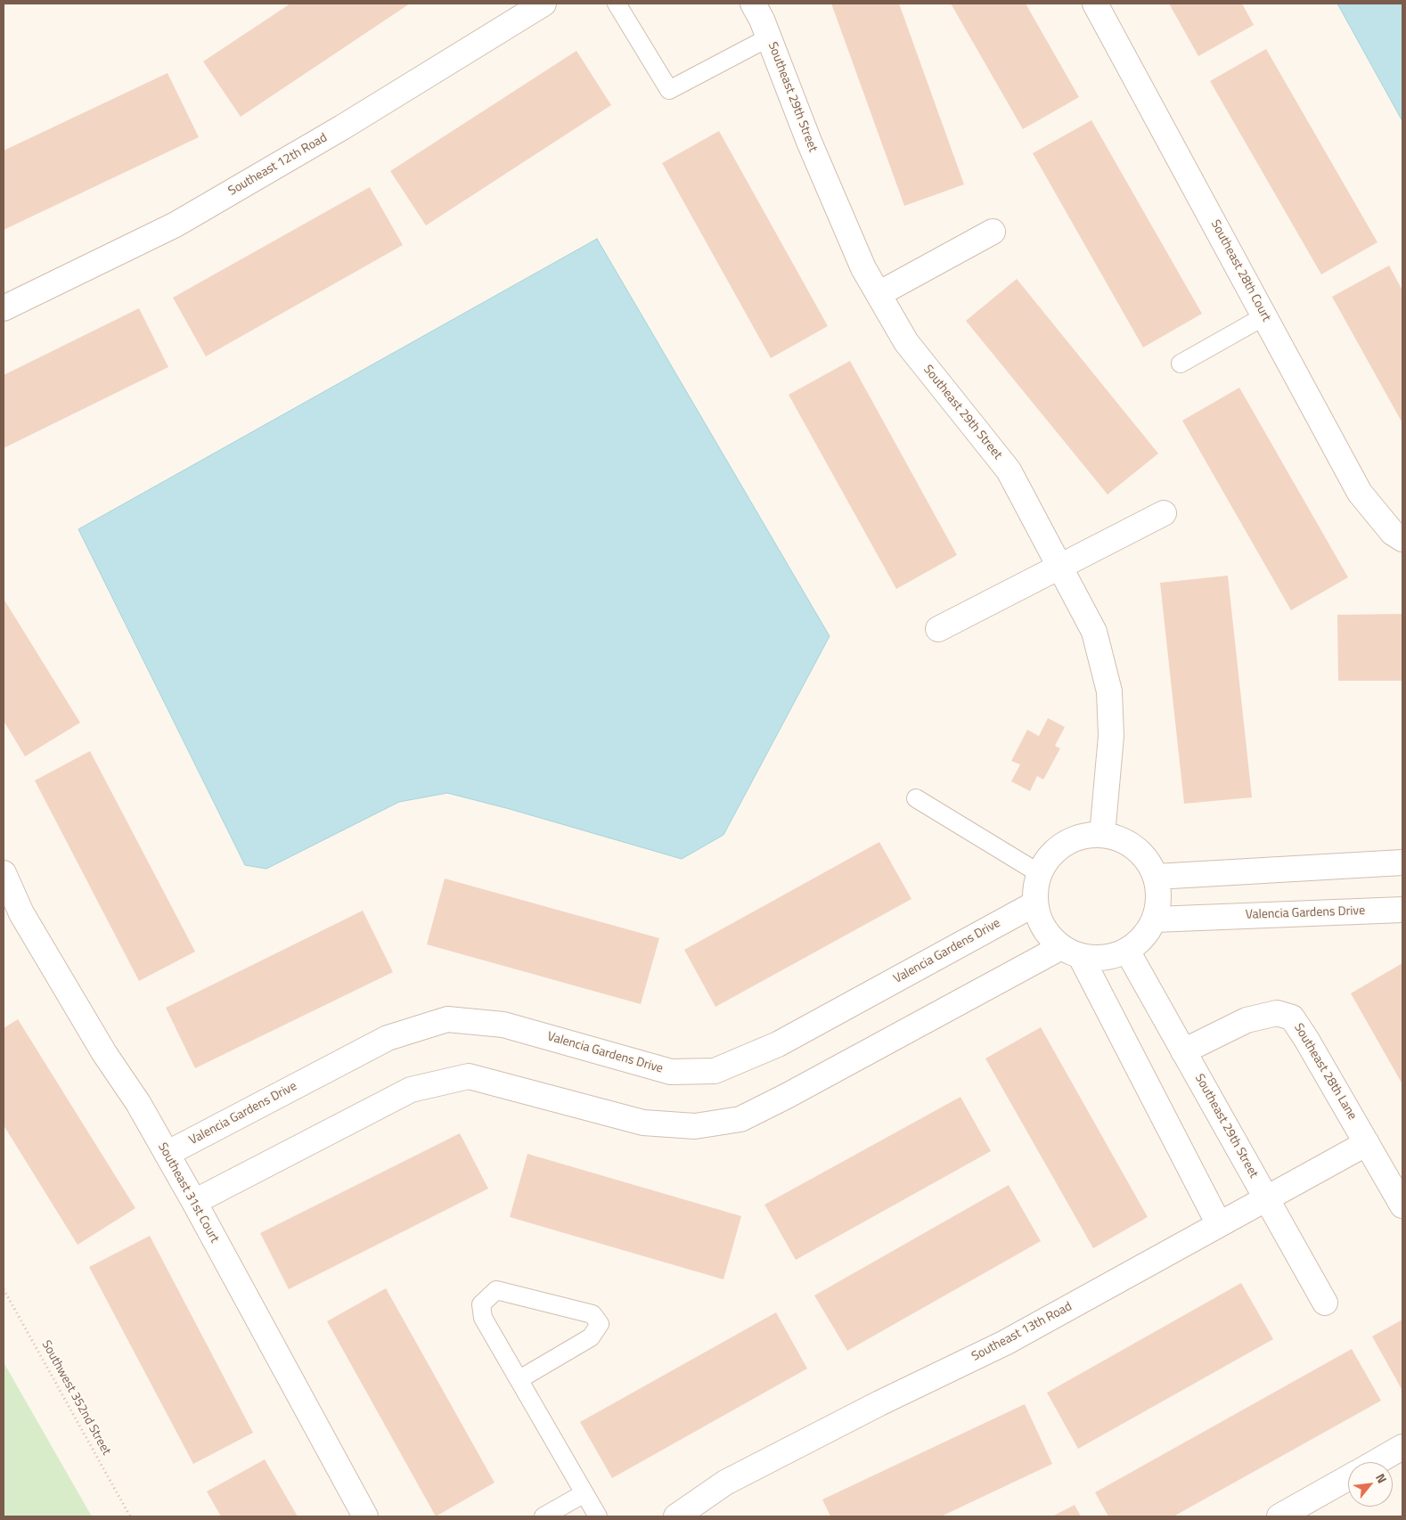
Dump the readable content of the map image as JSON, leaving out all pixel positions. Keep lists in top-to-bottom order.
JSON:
{
  "streets": {
    "street": [
      "Southeast 29th Street",
      "Southeast 12th Road",
      "Southeast 28th Court",
      "Valencia Gardens Drive",
      "Southeast 28th Lane",
      "Southeast 31st Court",
      "Southeast 13th Road"
    ],
    "path": ["Southwest 352nd Street"]
  },
  "crossings": [
    ["Southeast 29th Street", "Valencia Gardens Drive"],
    ["Southeast 29th Street", "Southeast 28th Lane"],
    ["Southeast 29th Street", "Southeast 13th Road"],
    ["Valencia Gardens Drive", "Southeast 31st Court"],
    ["Southeast 28th Lane", "Southeast 13th Road"]
  ],
  "north": "top right"
}
